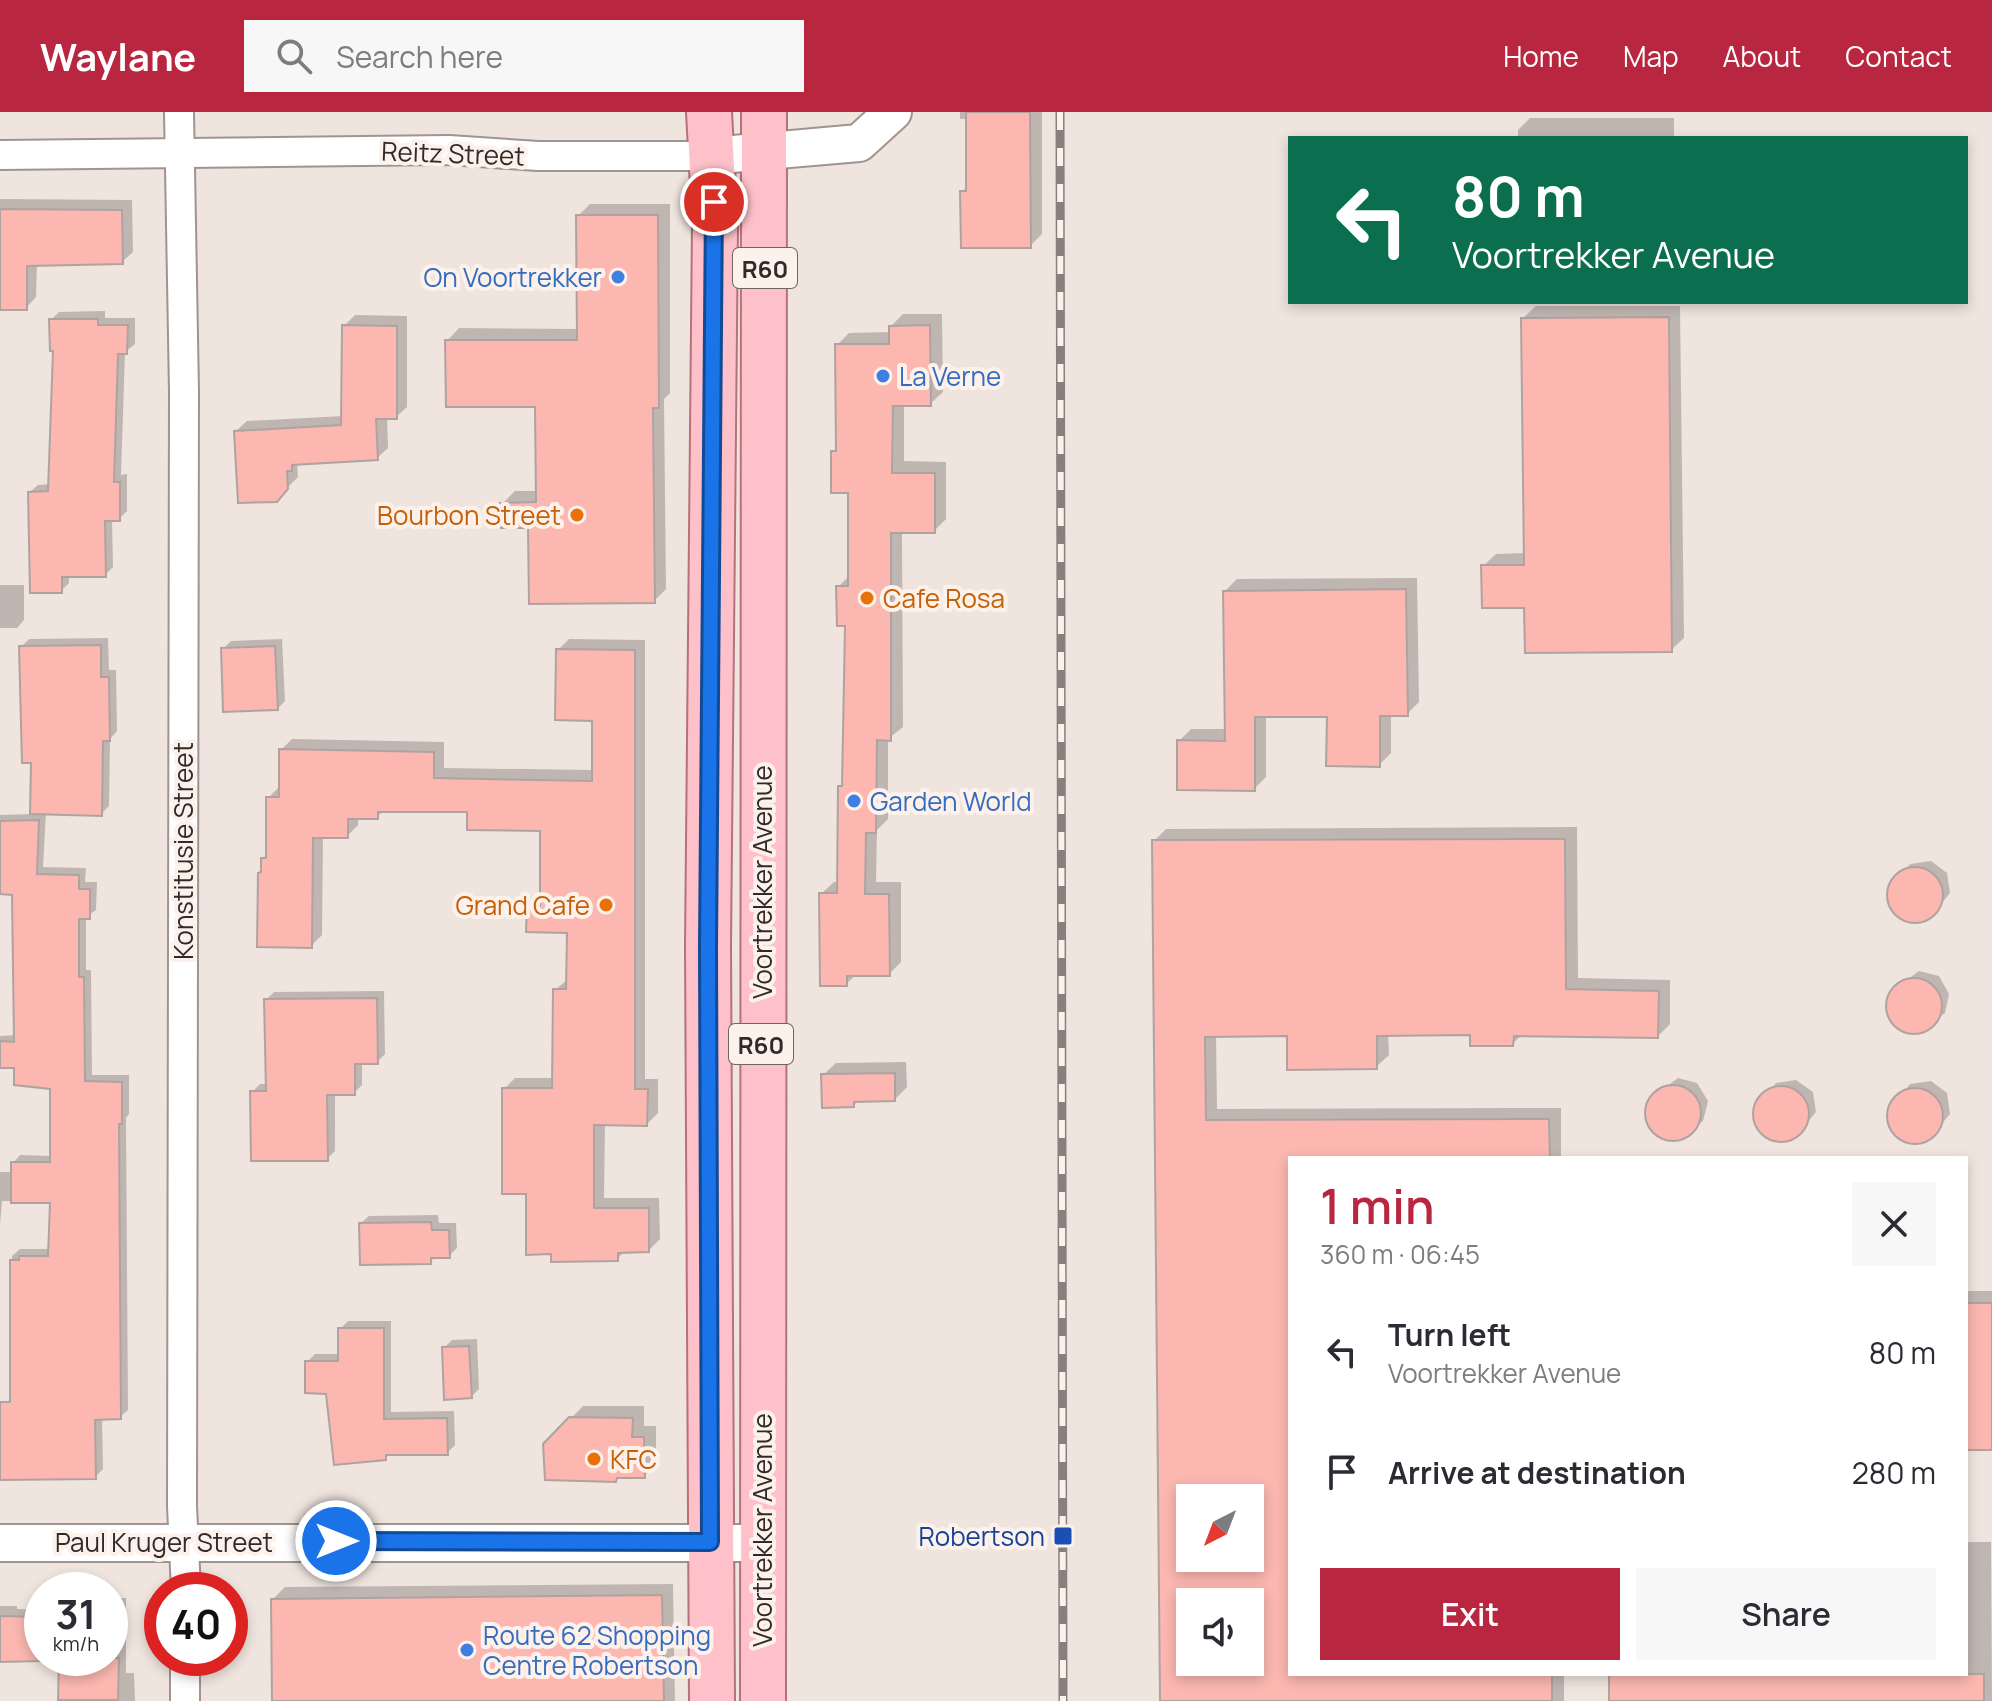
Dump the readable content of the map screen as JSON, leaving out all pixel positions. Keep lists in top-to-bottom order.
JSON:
{
  "streets": {
    "main road": ["R60", "Voortrekker Avenue"],
    "street": ["Reitz Street", "Konstitusie Street", "Paul Kruger Street"]
  },
  "crossings": [
    ["Reitz Street", "Konstitusie Street"],
    ["Reitz Street", "Voortrekker Avenue"],
    ["Konstitusie Street", "Paul Kruger Street"],
    ["Voortrekker Avenue", "Paul Kruger Street"]
  ],
  "places": {
    "other": [
      "On Voortrekker",
      "La Verne",
      "Bourbon Street",
      "Cafe Rosa",
      "Garden World",
      "Grand Cafe",
      "KFC",
      "Route 62 Shopping Centre Robertson"
    ],
    "transit": ["Robertson"]
  },
  "north": "bottom left",
  "page": {
    "header": "Waylane",
    "search": "Search here",
    "nav": [
      "Home",
      "Map",
      "About",
      "Contact"
    ],
    "turn": ["80 m", "Voortrekker Avenue"],
    "heading": ["1 min", "360 m · 06:45"],
    "list": [
      {
        "name": "Turn left",
        "note": "Voortrekker Avenue",
        "value": "80 m"
      },
      {
        "name": "Arrive at destination",
        "value": "280 m"
      }
    ],
    "buttons": ["Exit", "Share"],
    "speed": "31 km/h",
    "limit": "40"
  }
}
